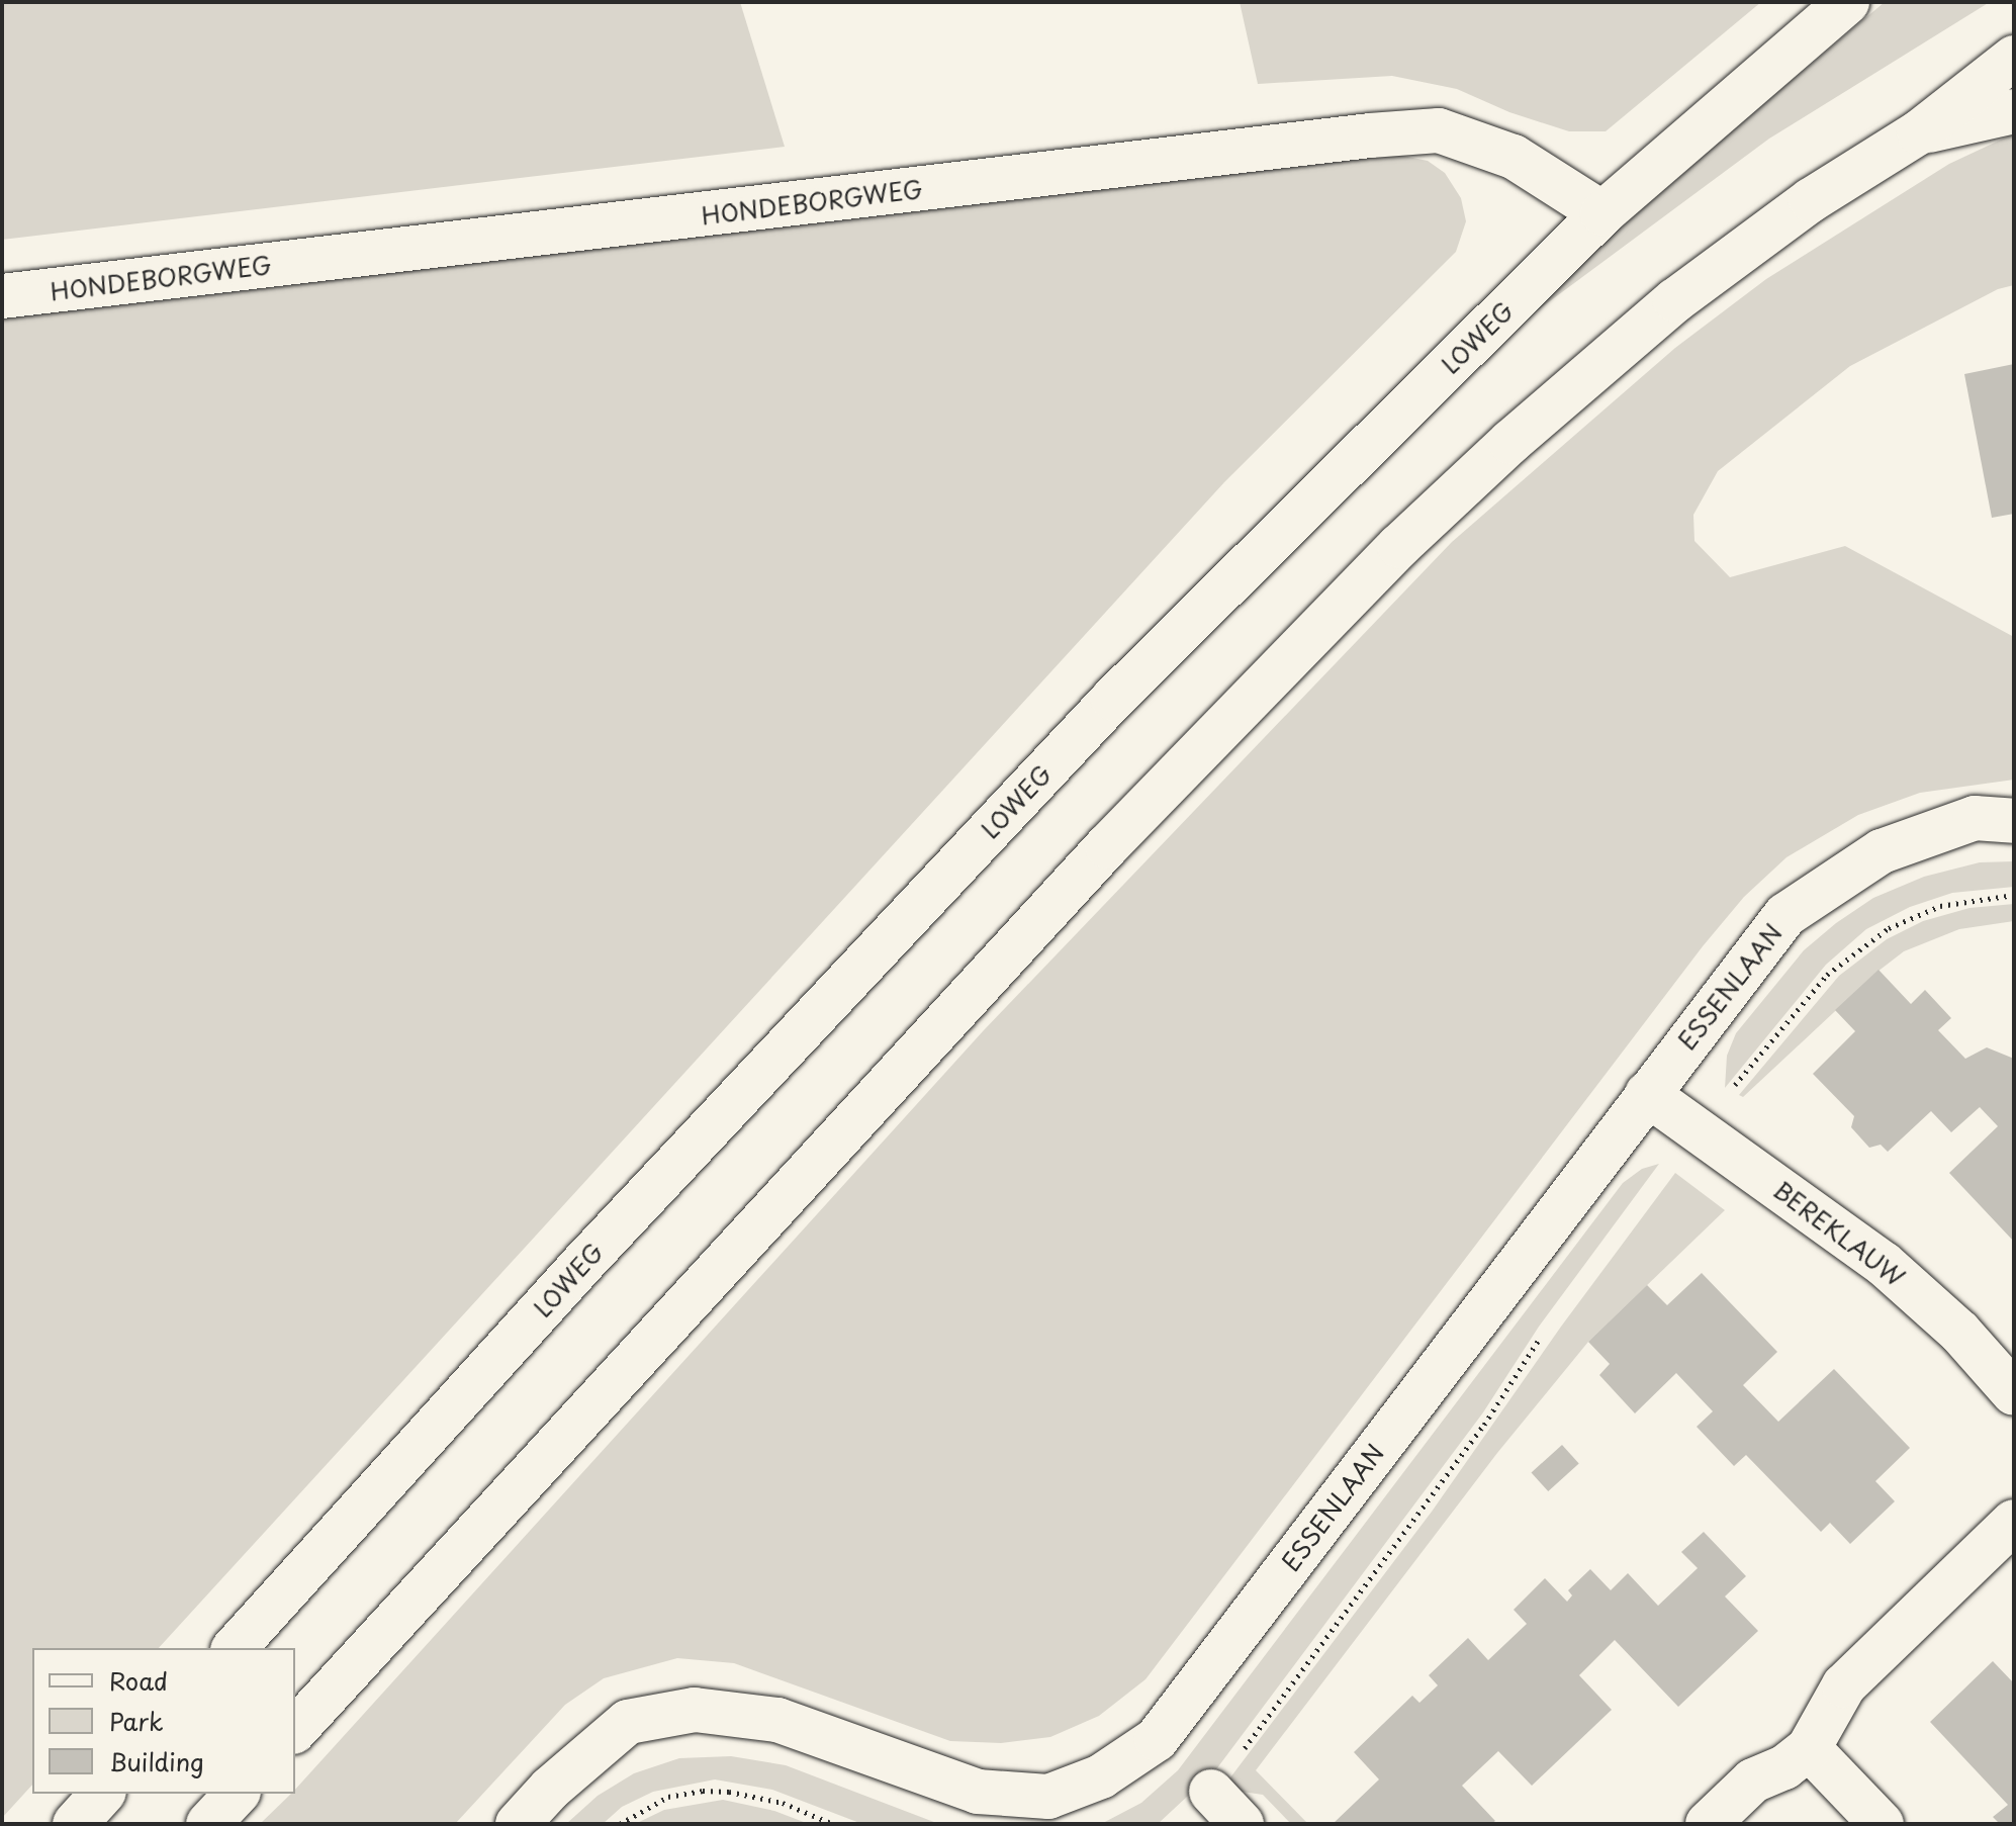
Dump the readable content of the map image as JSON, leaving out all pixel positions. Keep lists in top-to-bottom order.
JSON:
{
  "streets": {
    "street": [
      "HONDEBORGWEG",
      "LOWEG",
      "ESSENLAAN",
      "BEREKLAUW"
    ]
  },
  "crossings": [
    ["HONDEBORGWEG", "LOWEG"],
    ["ESSENLAAN", "BEREKLAUW"]
  ],
  "legend": ["Road", "Park", "Building"]
}
